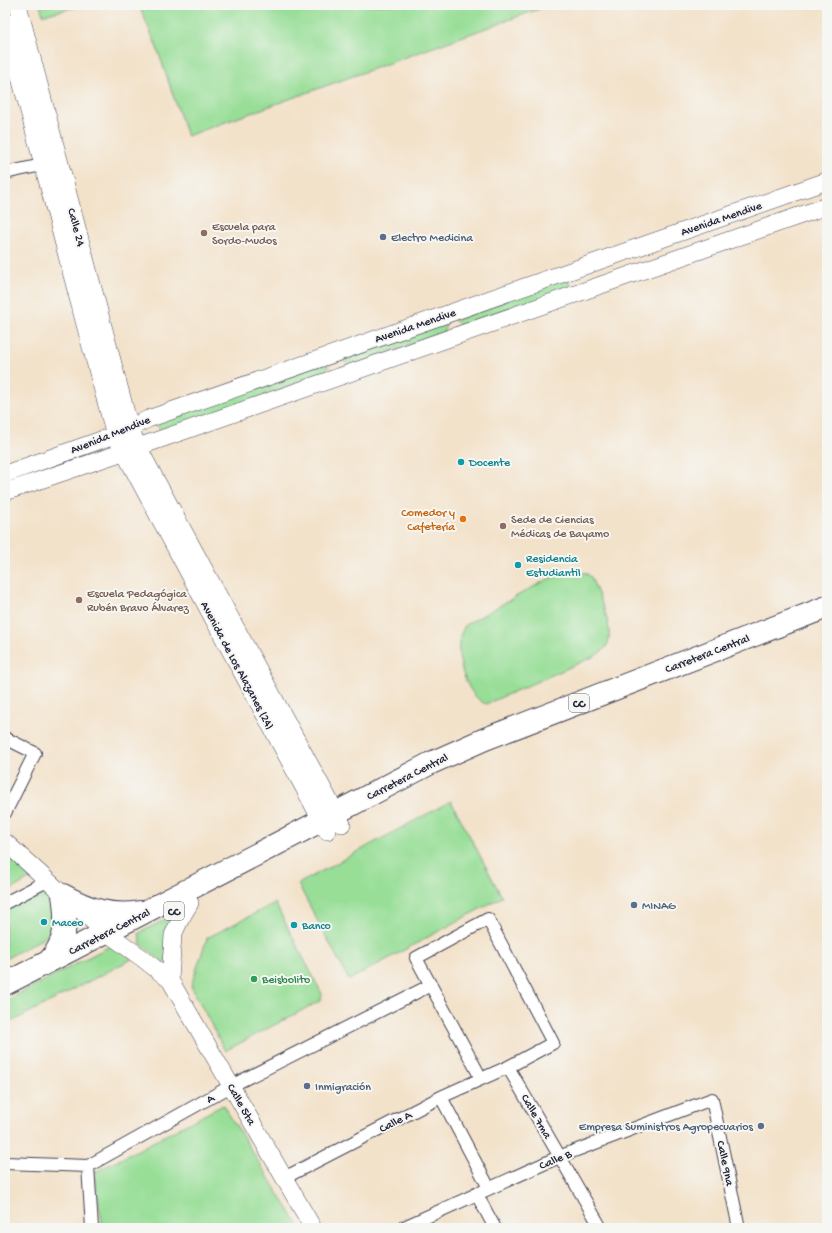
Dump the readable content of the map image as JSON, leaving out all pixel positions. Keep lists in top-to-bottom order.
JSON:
{
  "streets": {
    "highway": ["Carretera Central", "CC"],
    "street": [
      "Avenida Mendive",
      "Calle 24",
      "Avenida de Los Alazanes (24)",
      "A",
      "Calle 5ta",
      "Calle 7ma",
      "Calle A",
      "Calle B",
      "Calle 9na"
    ]
  },
  "crossings": [
    ["Avenida Mendive", "Calle 24"],
    ["Avenida Mendive", "Avenida de Los Alazanes (24)"],
    ["Calle 24", "Avenida de Los Alazanes (24)"],
    ["Carretera Central", "Avenida de Los Alazanes (24)"],
    ["A", "Calle 5ta"],
    ["A", "Calle A"],
    ["Calle 5ta", "Calle A"],
    ["Calle 7ma", "Calle A"],
    ["Calle 7ma", "Calle B"],
    ["Calle B", "Calle 9na"]
  ],
  "places": [
    "Escuela para Sordo-Mudos",
    "Electro Medicina",
    "Docente",
    "Comedor y Cafetería",
    "Sede de Ciencias Médicas de Bayamo",
    "Residencia Estudiantil",
    "Escuela Pedagógica Rubén Bravo Álvarez",
    "MINAG",
    "Maceo",
    "Banco",
    "Beisbolito",
    "Inmigración",
    "Empresa Suministros Agropecuarios"
  ]
}
